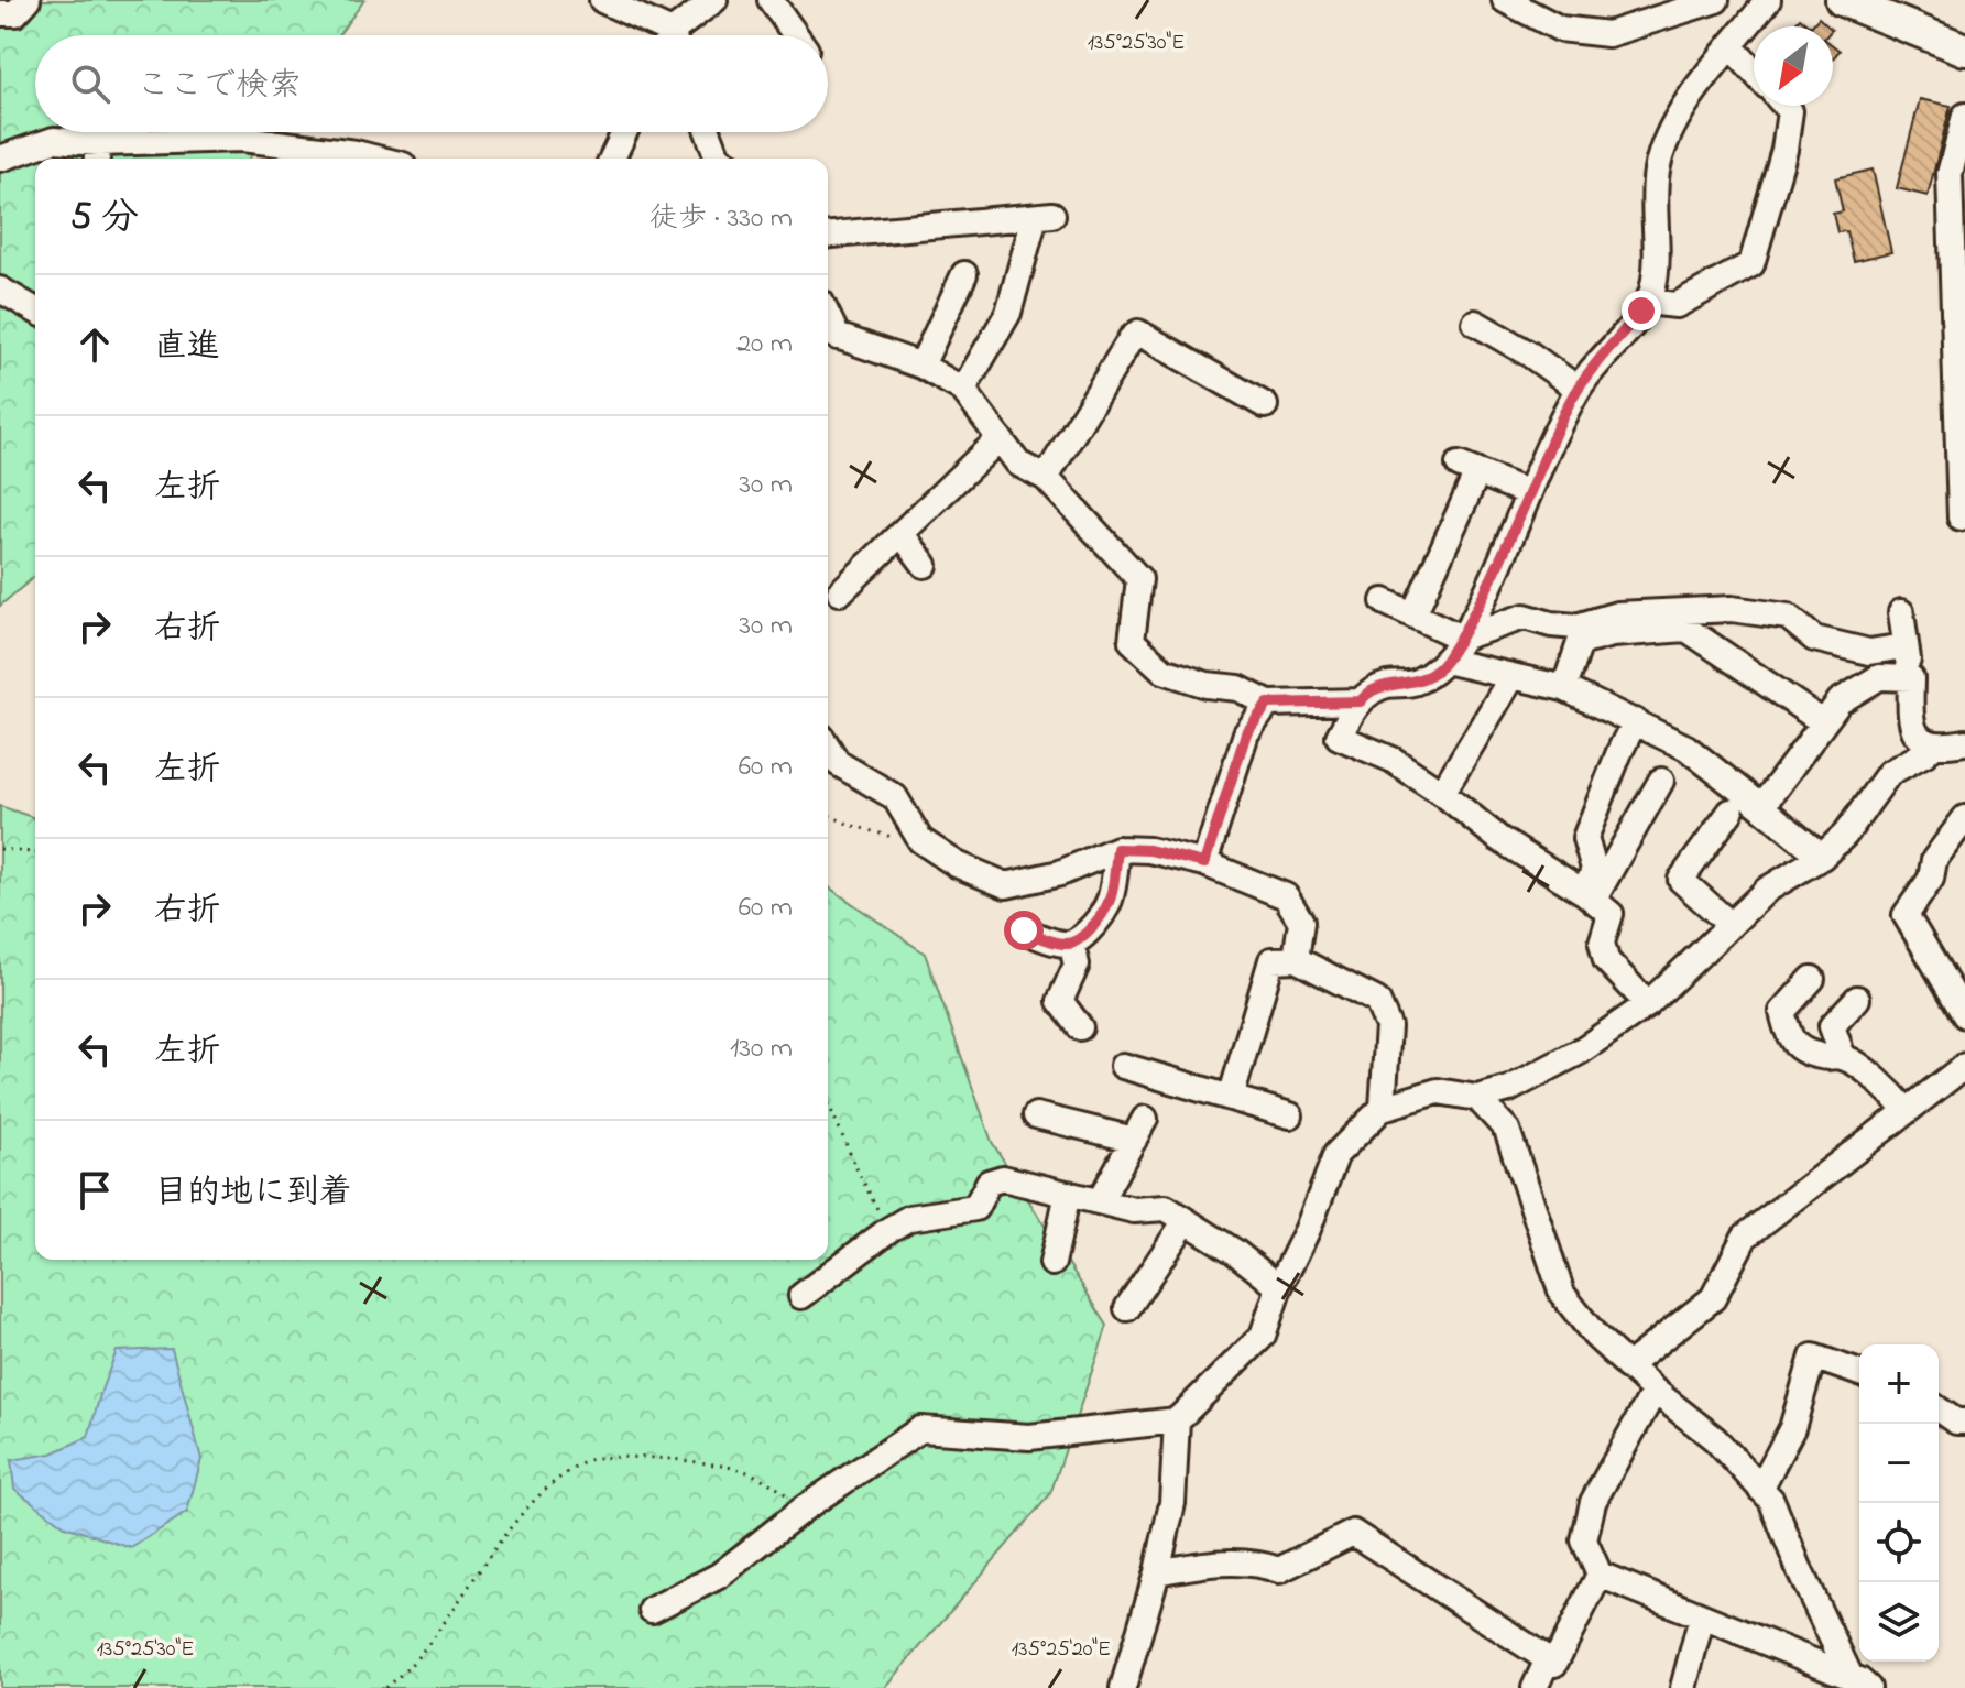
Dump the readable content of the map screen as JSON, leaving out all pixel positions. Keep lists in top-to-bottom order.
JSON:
{
  "north": "bottom left",
  "page": {
    "search": "ここで検索",
    "heading": ["5 分", "徒歩 · 330 m"],
    "list": [
      ["直進", "20 m"],
      ["左折", "30 m"],
      ["右折", "30 m"],
      ["左折", "60 m"],
      ["右折", "60 m"],
      ["左折", "130 m"],
      "目的地に到着"
    ],
    "map_buttons": ["+", "−"]
  },
  "coordinates": ["135°25'30\"E", "135°25'20\"E"]
}
